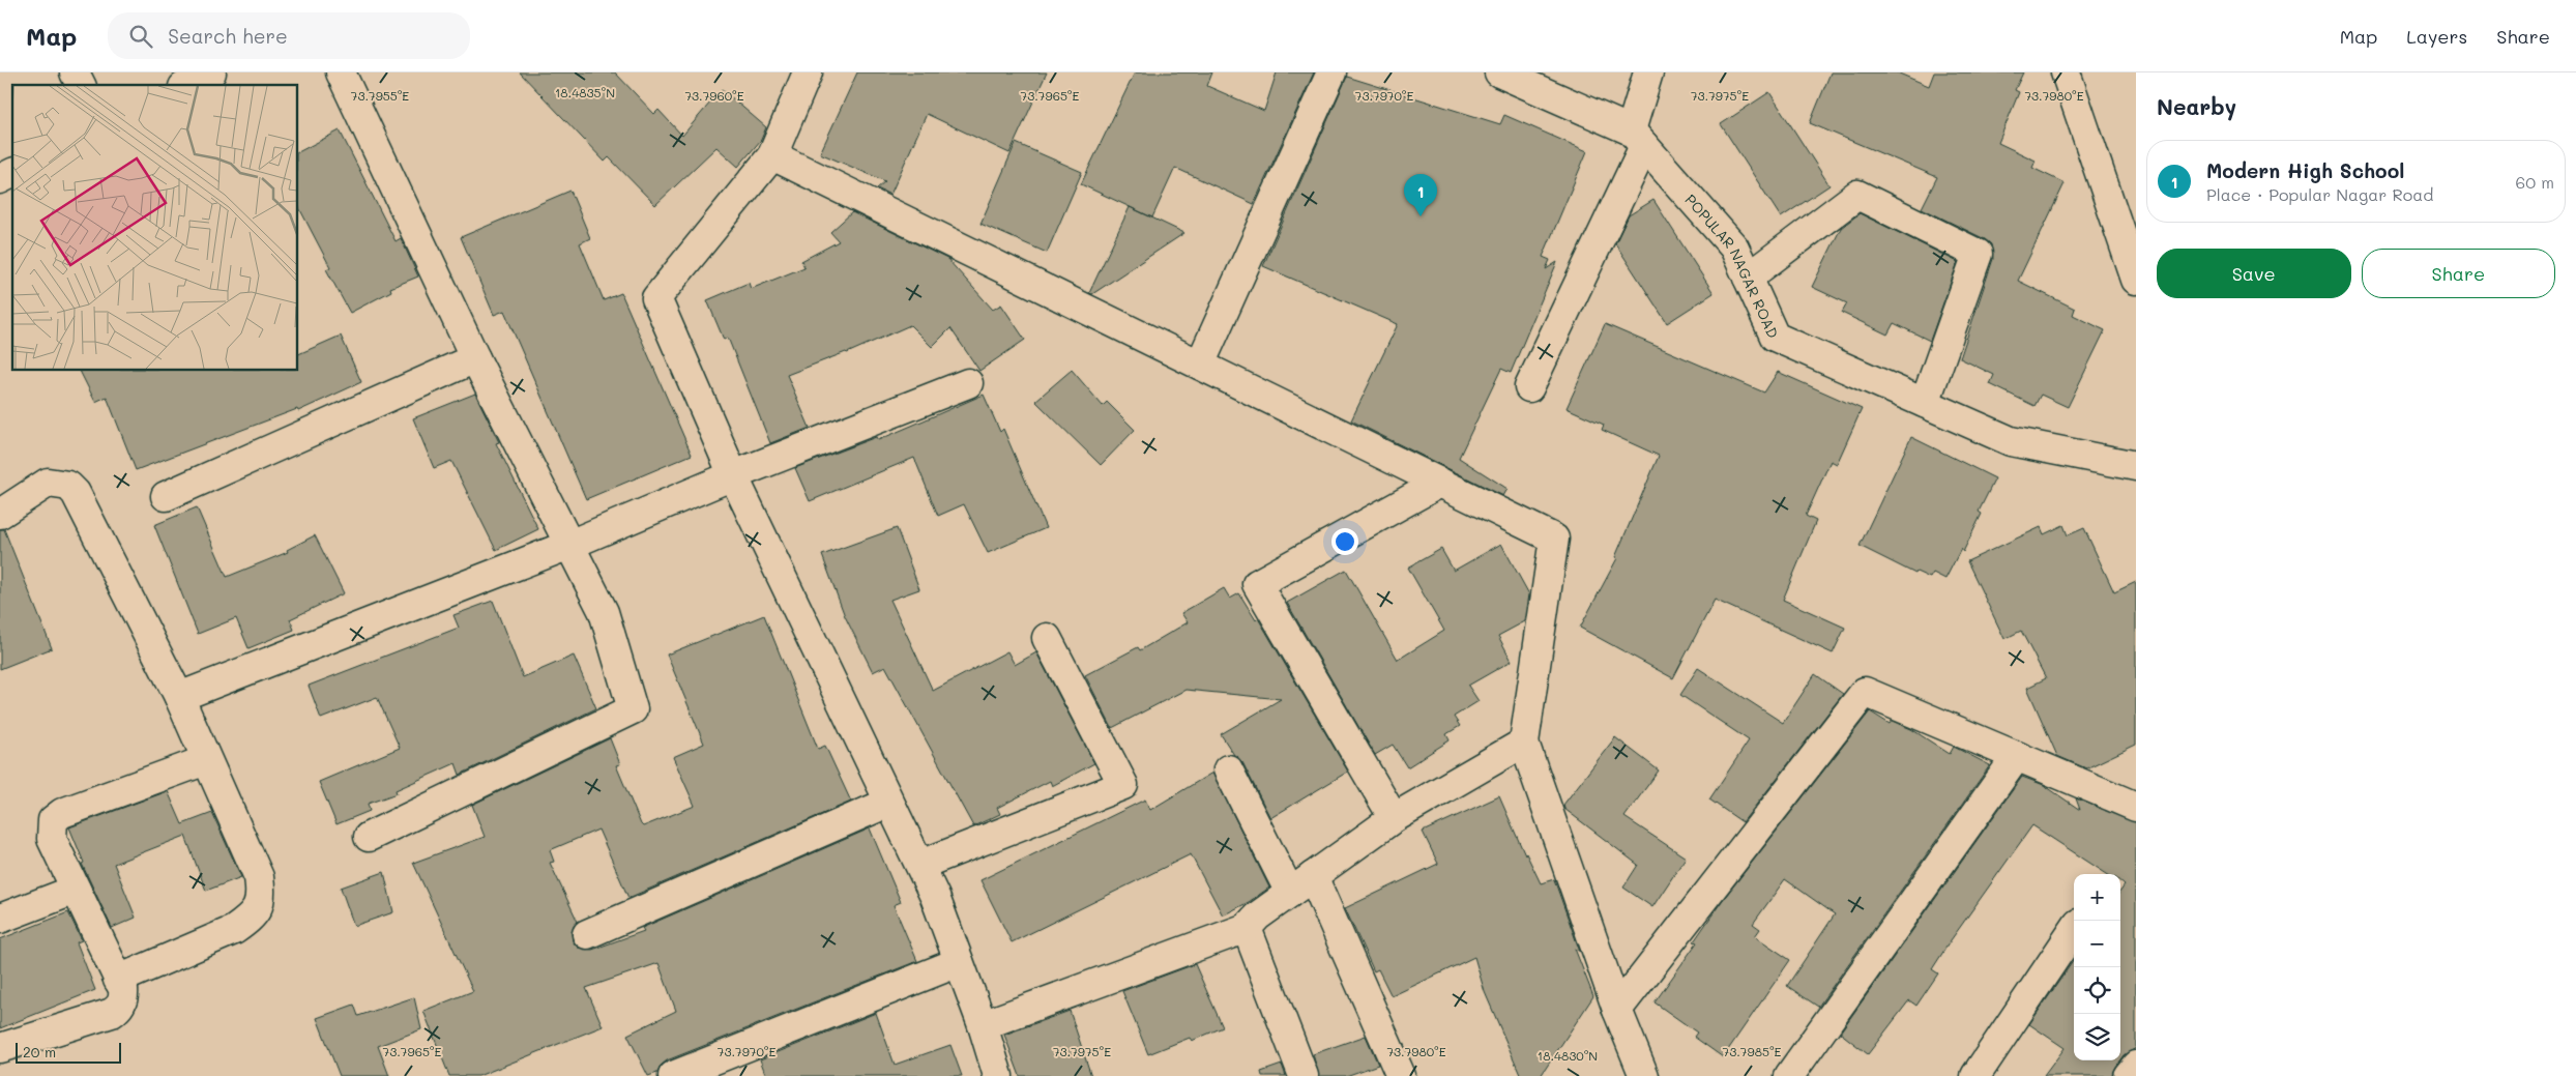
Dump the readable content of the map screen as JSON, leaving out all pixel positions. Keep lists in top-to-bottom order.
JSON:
{
  "streets": {
    "street": ["POPULAR NAGAR ROAD"]
  },
  "scale_bar": "20 m",
  "page": {
    "header": "Map",
    "search": "Search here",
    "nav": ["Map", "Layers", "Share"],
    "heading": "Nearby",
    "list": [
      {
        "mark": "1",
        "name": "Modern High School",
        "note": "Place · Popular Nagar Road",
        "value": "60 m"
      }
    ],
    "pins": "1",
    "buttons": ["Save", "Share"],
    "map_buttons": ["+", "−"],
    "scale": "20 m"
  },
  "coordinates": [
    "18.4835°N",
    "73.7980°E",
    "73.7955°E",
    "73.7960°E",
    "73.7965°E",
    "73.7970°E",
    "73.7975°E",
    "73.7985°E",
    "18.4830°N"
  ]
}
